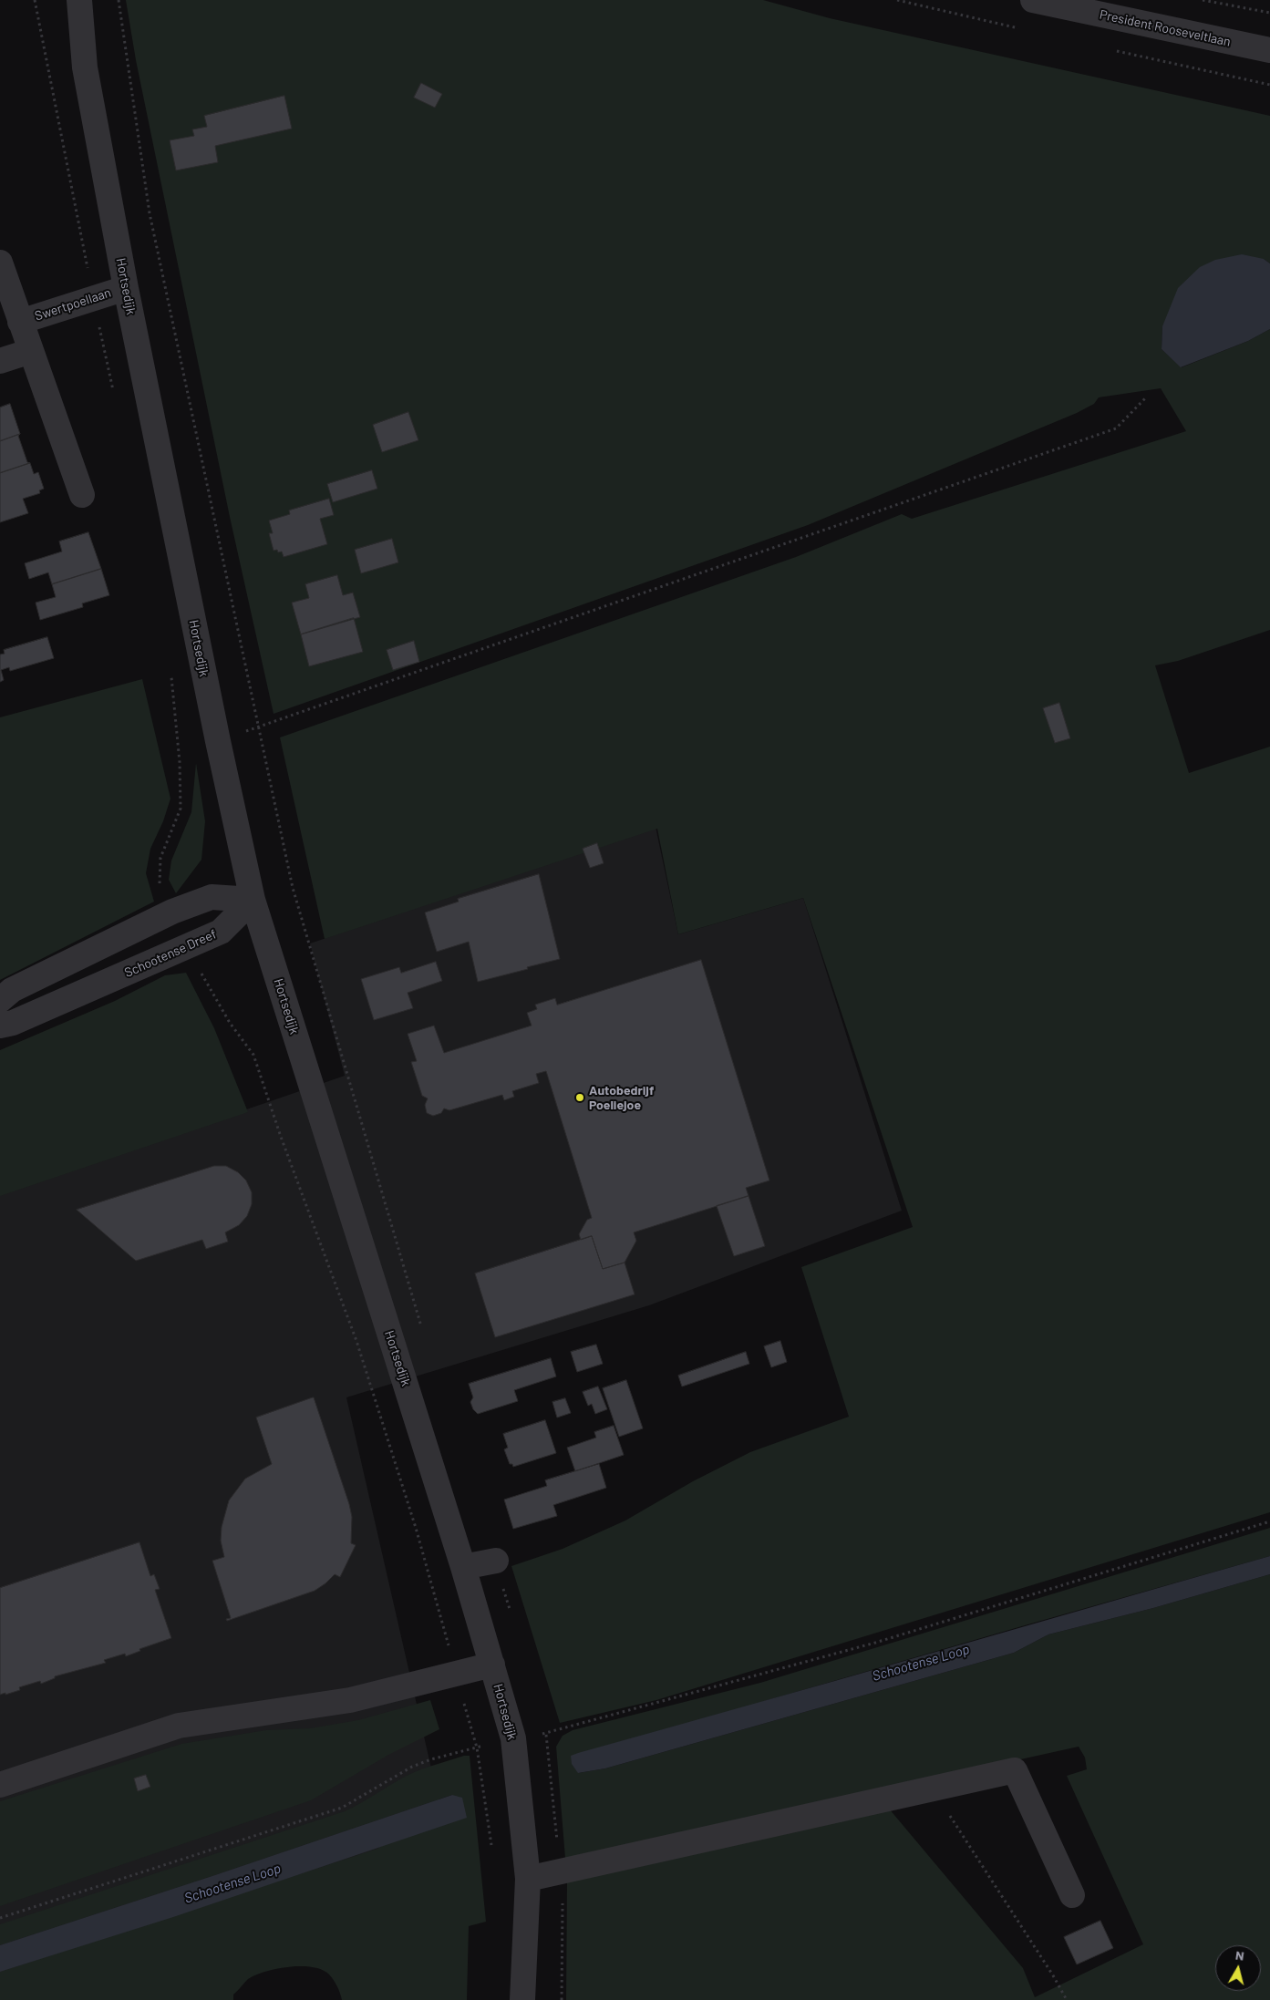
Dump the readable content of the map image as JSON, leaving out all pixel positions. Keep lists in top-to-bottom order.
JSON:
{
  "streets": {
    "street": [
      "President Rooseveltlaan",
      "Hortsedijk",
      "Swertpoellaan",
      "Schootense Dreef"
    ]
  },
  "crossings": [
    ["Hortsedijk", "Swertpoellaan"],
    ["Hortsedijk", "Schootense Dreef"]
  ],
  "water": ["Schootense Loop"],
  "places": ["Autobedrijf Poeliejoe"],
  "north": "top"
}
